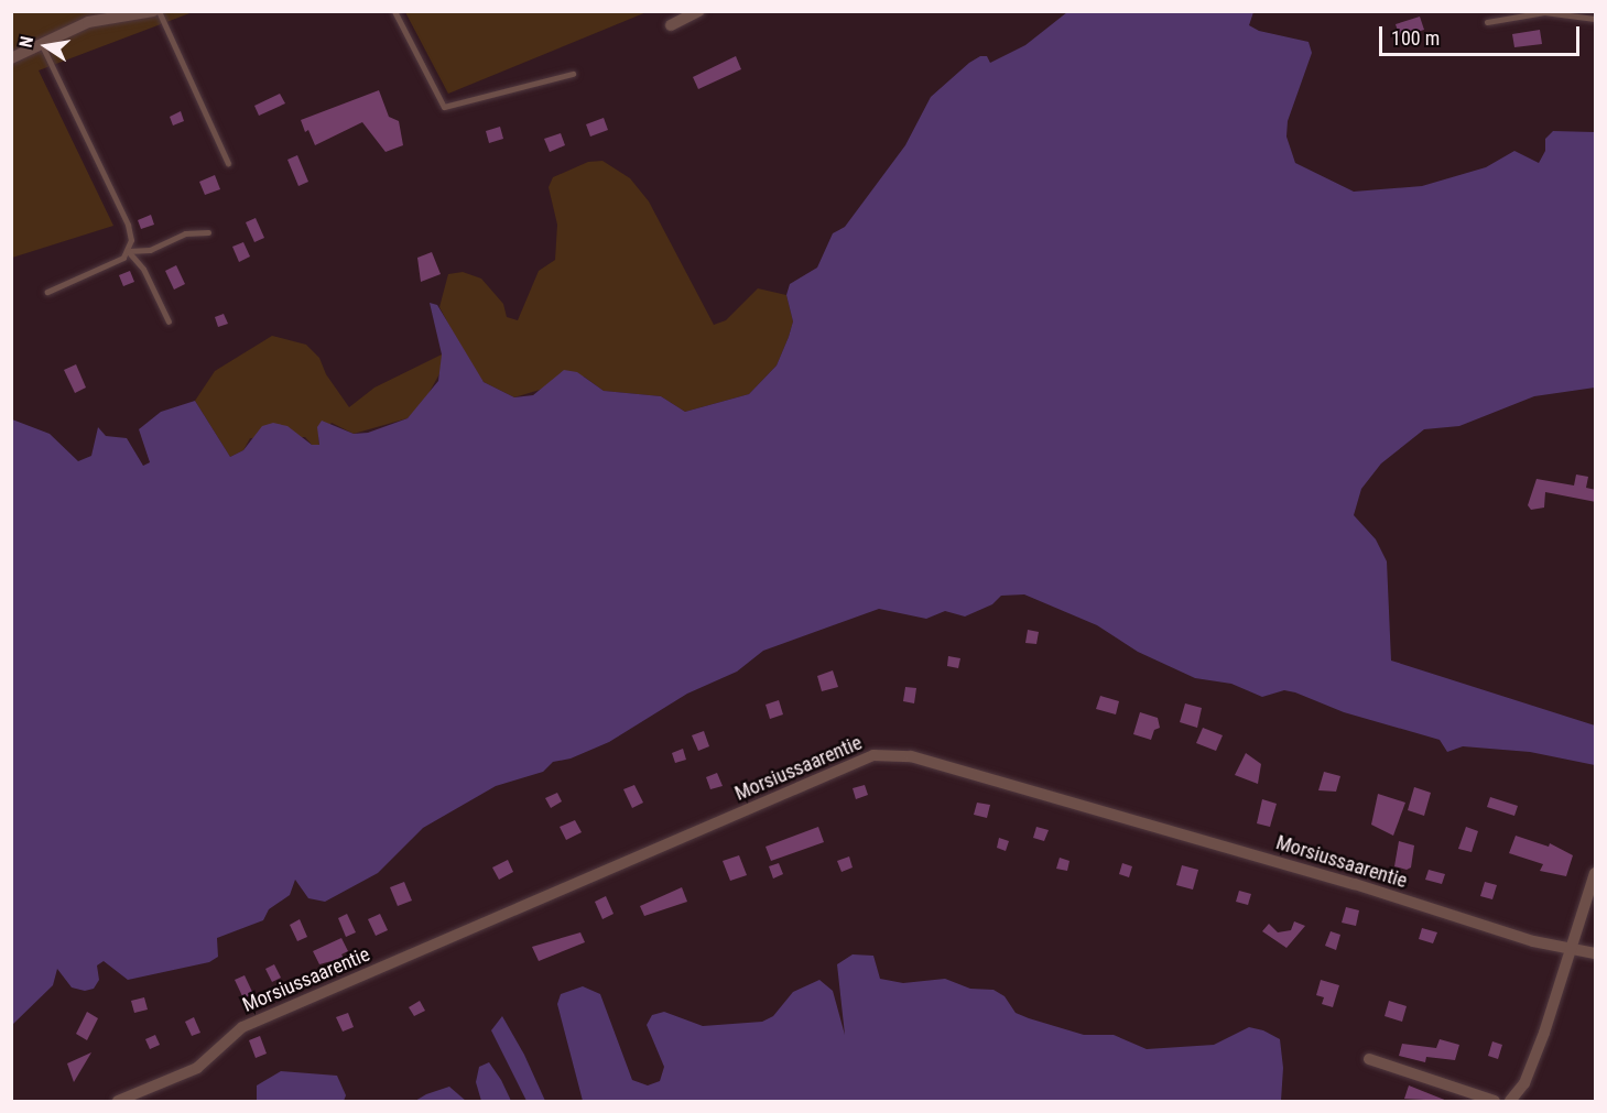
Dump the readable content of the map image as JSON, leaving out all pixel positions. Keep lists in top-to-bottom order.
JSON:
{
  "streets": {
    "street": ["Morsiussaarentie"]
  },
  "scale_bar": "100 m",
  "north": "left"
}
